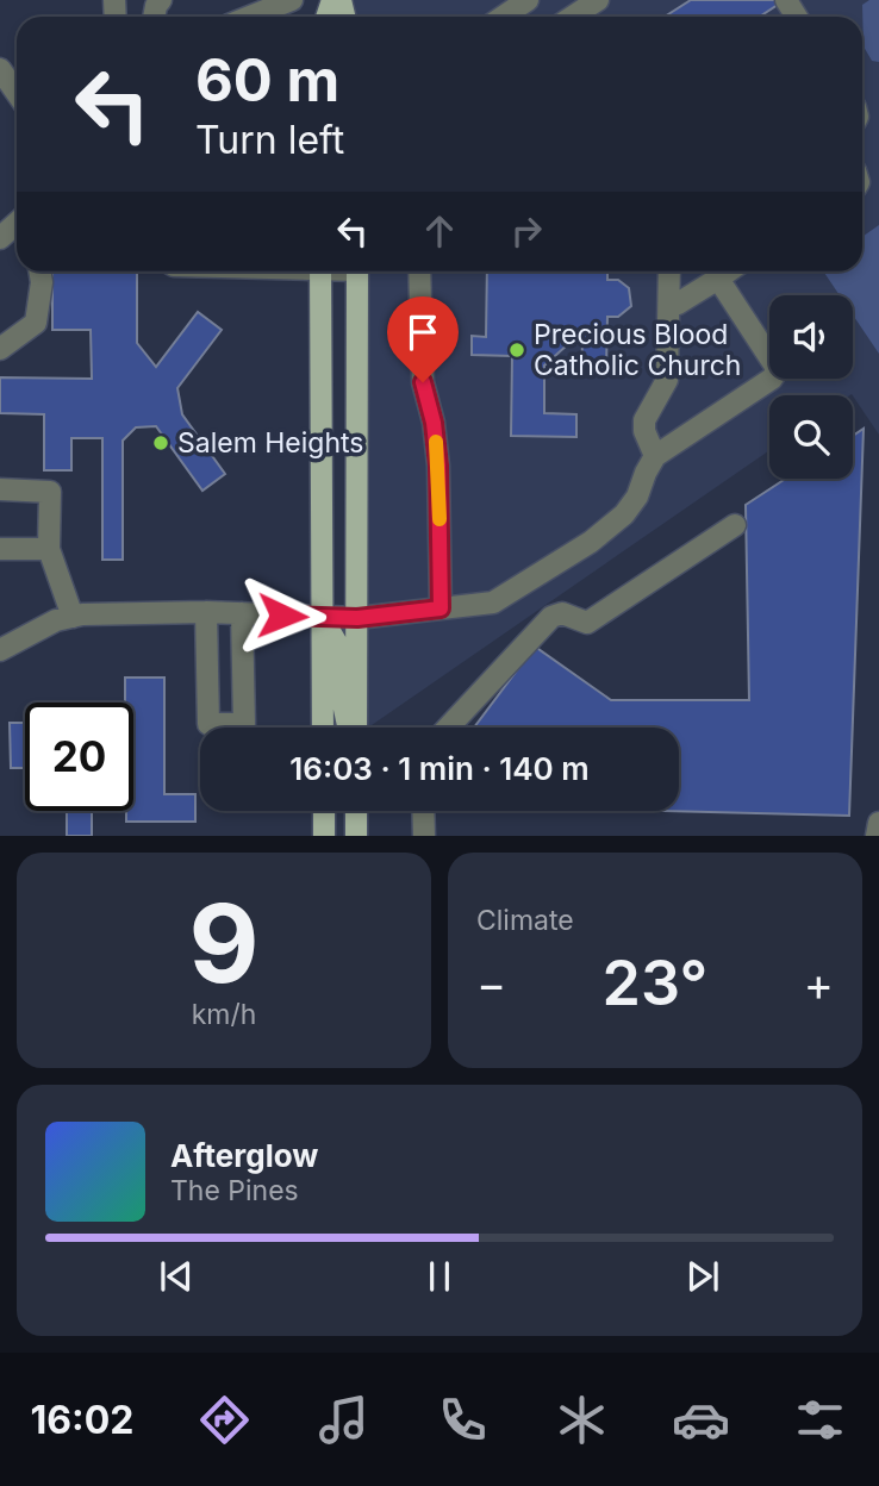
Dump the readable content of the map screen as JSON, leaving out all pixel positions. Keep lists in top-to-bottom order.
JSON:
{
  "places": ["Precious Blood Catholic Church", "Salem Heights"],
  "page": {
    "turn": ["60 m", "Turn left"],
    "limit": "20",
    "trip": "16:03 · 1 min · 140 m",
    "tile": [
      ["9", "km/h"],
      "Climate"
    ],
    "heat": ["−", "23°", "+"],
    "song": ["Afterglow", "The Pines"],
    "tabs": "16:02"
  }
}
